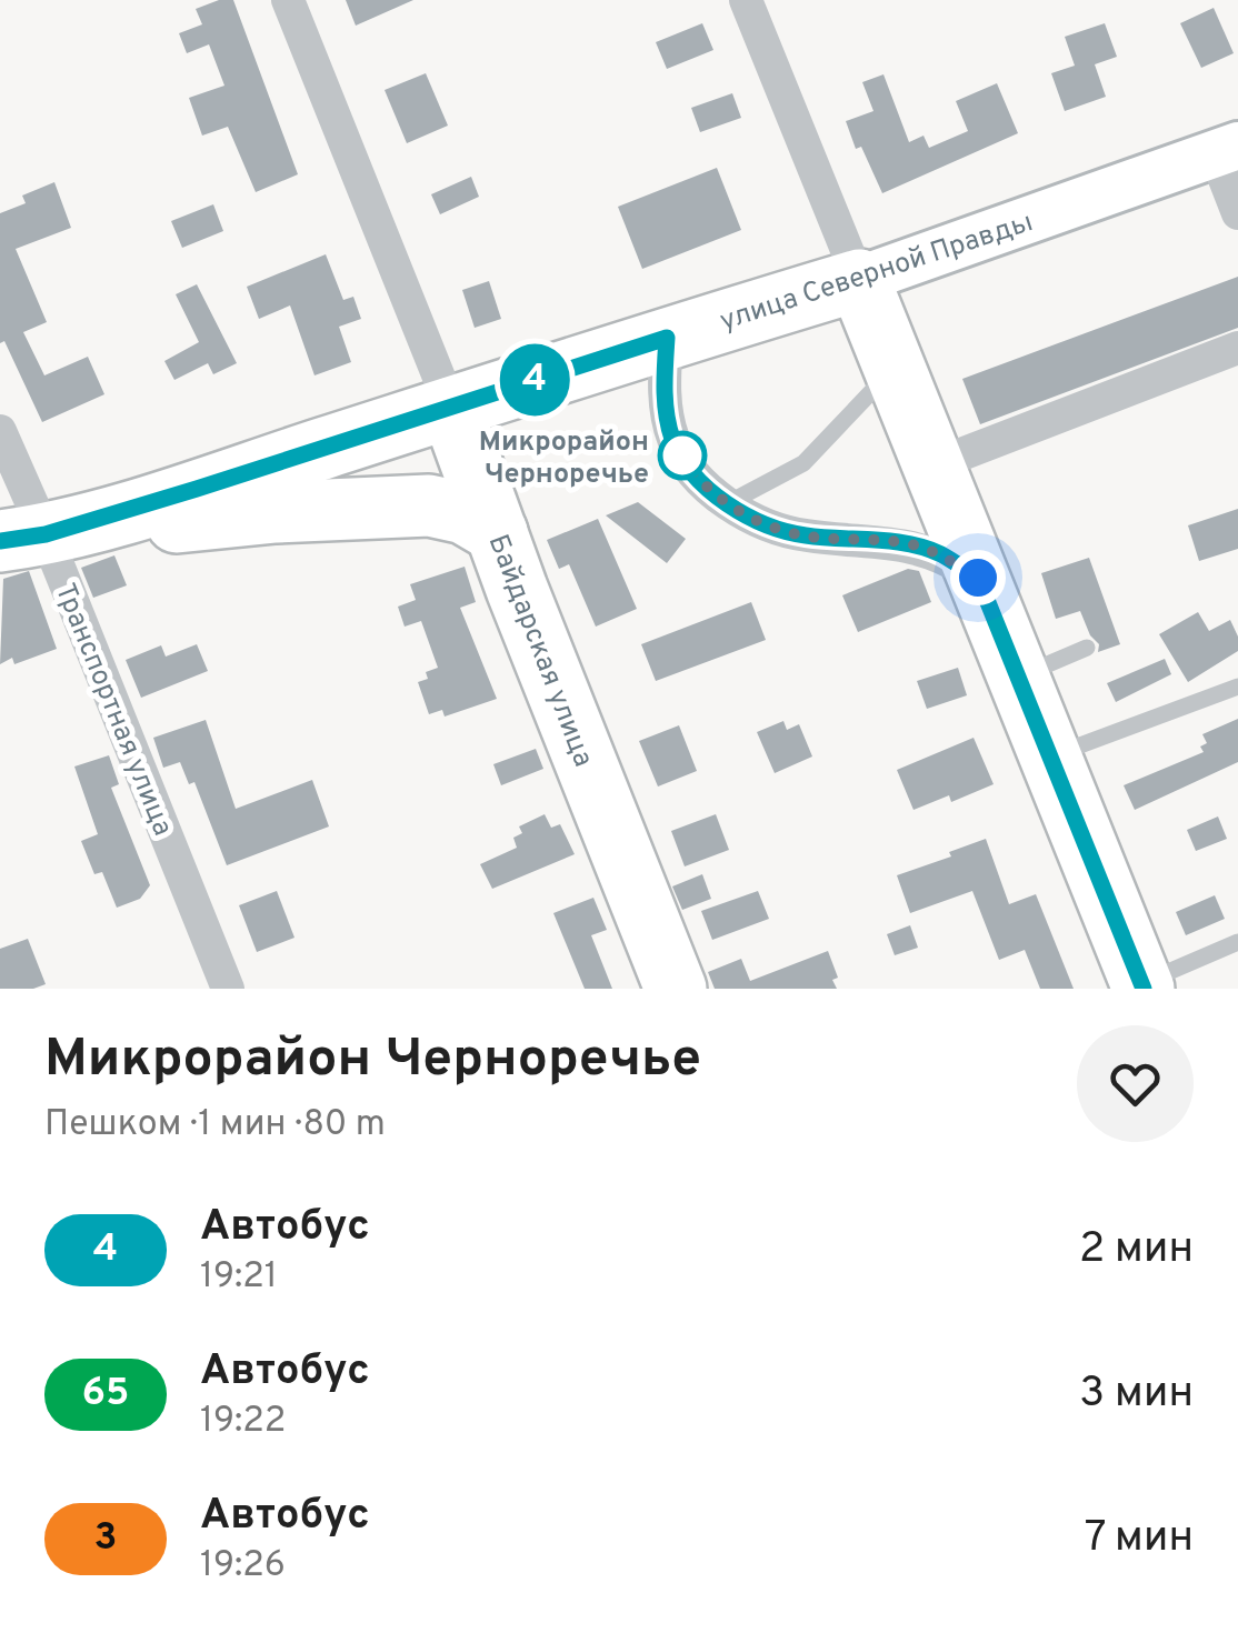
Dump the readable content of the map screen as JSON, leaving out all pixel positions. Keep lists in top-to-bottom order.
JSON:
{
  "streets": {
    "highway": ["улица Северной Правды", "Байдарская улица"],
    "street": ["Транспортная улица"]
  },
  "crossings": [
    ["улица Северной Правды", "Байдарская улица"],
    ["улица Северной Правды", "Транспортная улица"]
  ],
  "places": ["Микрорайон Черноречье"],
  "lines": ["bus line 4"],
  "page": {
    "on_map": "4",
    "heading": ["Микрорайон Черноречье", "Пешком · 1 мин · 80 m"],
    "list": [
      {
        "mark": "4",
        "name": "Автобус",
        "note": "19:21",
        "value": "2 мин"
      },
      {
        "mark": "65",
        "name": "Автобус",
        "note": "19:22",
        "value": "3 мин"
      },
      {
        "mark": "3",
        "name": "Автобус",
        "note": "19:26",
        "value": "7 мин"
      }
    ]
  }
}
